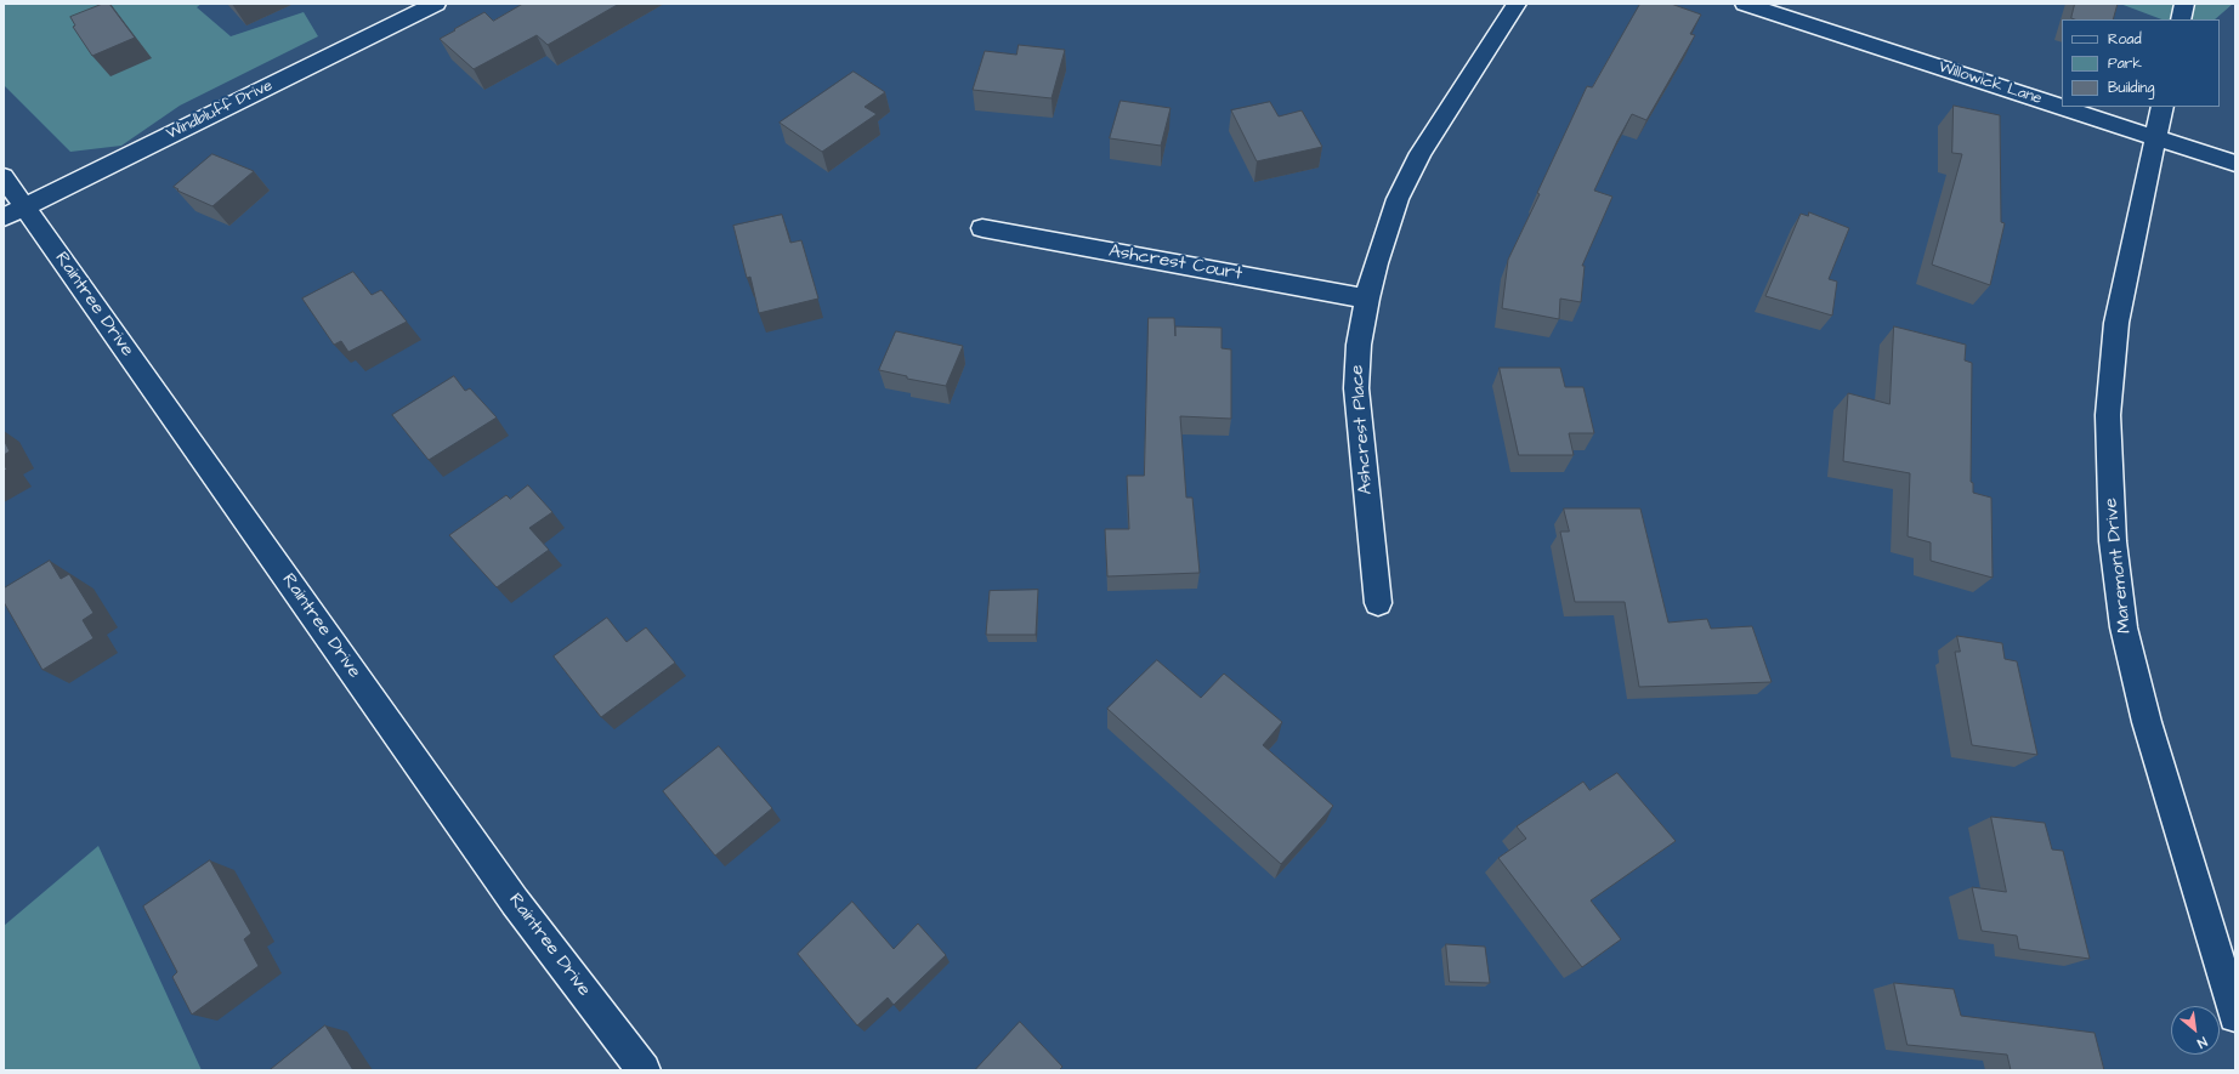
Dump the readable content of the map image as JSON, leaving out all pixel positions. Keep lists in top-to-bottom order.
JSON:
{
  "streets": {
    "street": [
      "Willowick Lane",
      "Windbluff Drive",
      "Ashcrest Court",
      "Raintree Drive",
      "Ashcrest Place",
      "Maremont Drive"
    ]
  },
  "crossings": [
    ["Willowick Lane", "Maremont Drive"],
    ["Windbluff Drive", "Raintree Drive"],
    ["Ashcrest Court", "Ashcrest Place"]
  ],
  "legend": ["Road", "Park", "Building"],
  "north": "bottom right"
}
